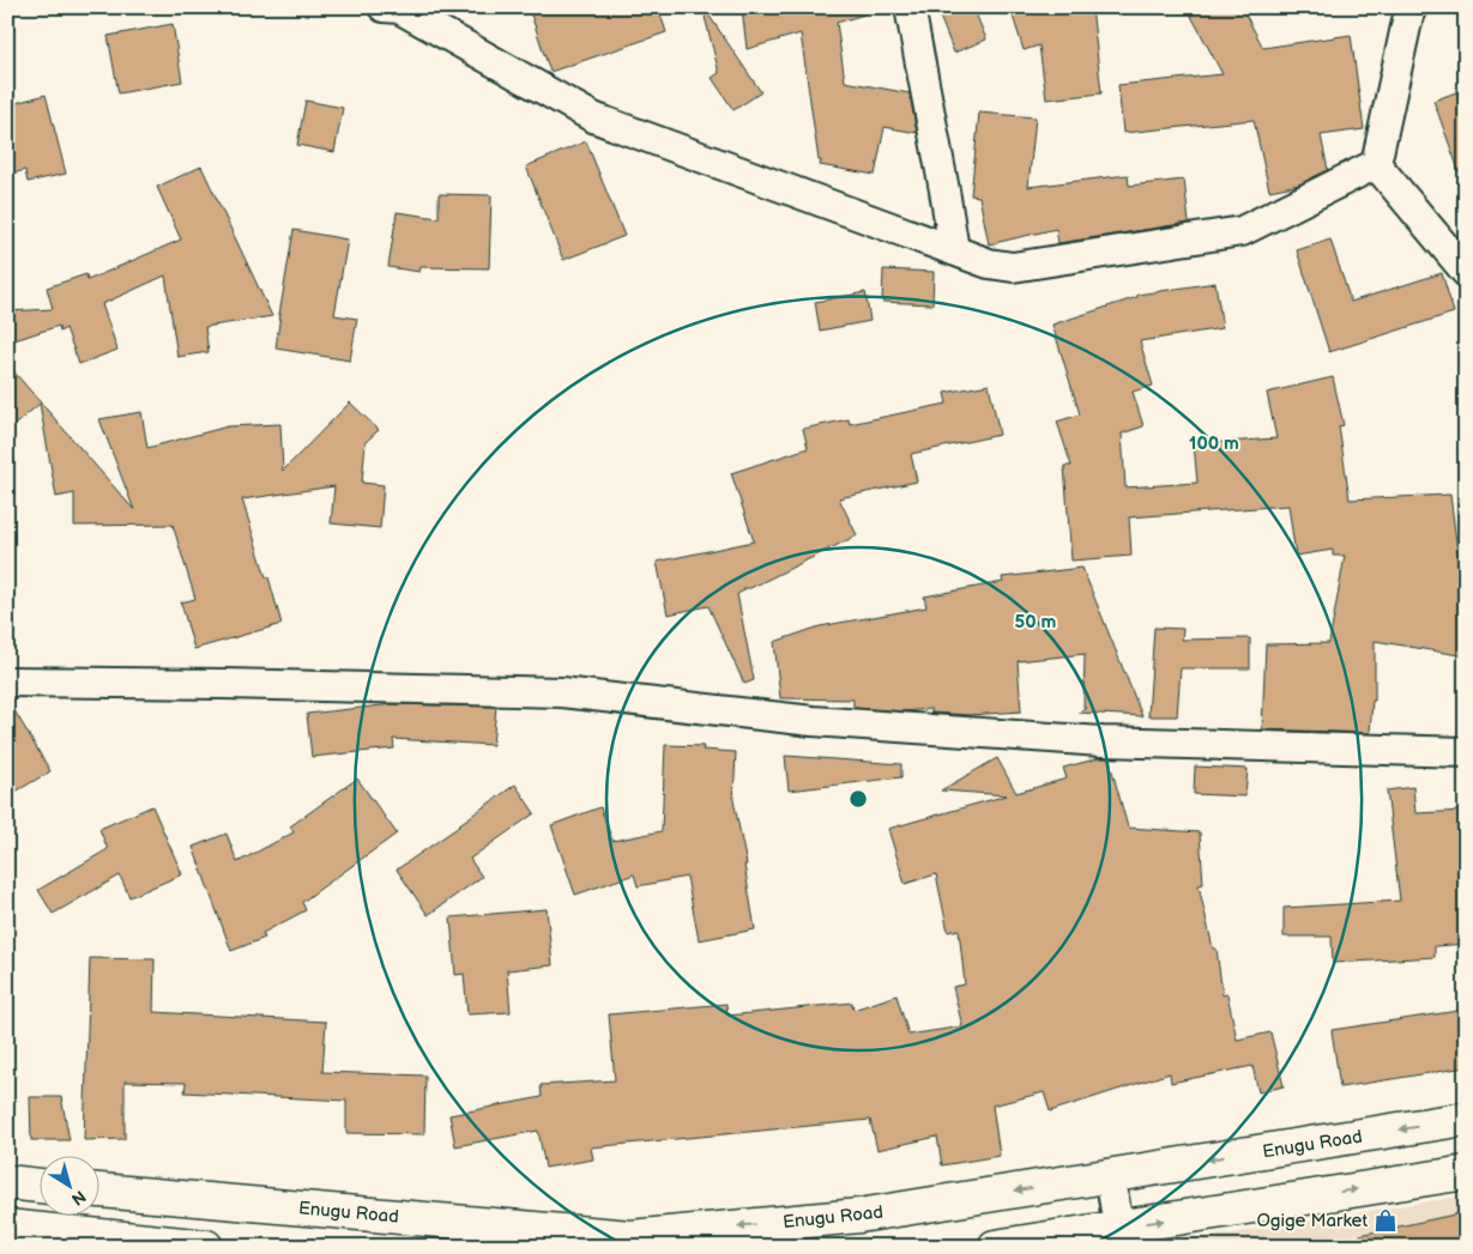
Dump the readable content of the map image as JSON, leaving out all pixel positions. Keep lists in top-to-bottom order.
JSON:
{
  "streets": {
    "main road": ["Enugu Road"]
  },
  "places": {
    "shop": ["Ogige Market"]
  },
  "north": "bottom right",
  "rings": ["100 m", "50 m"]
}
